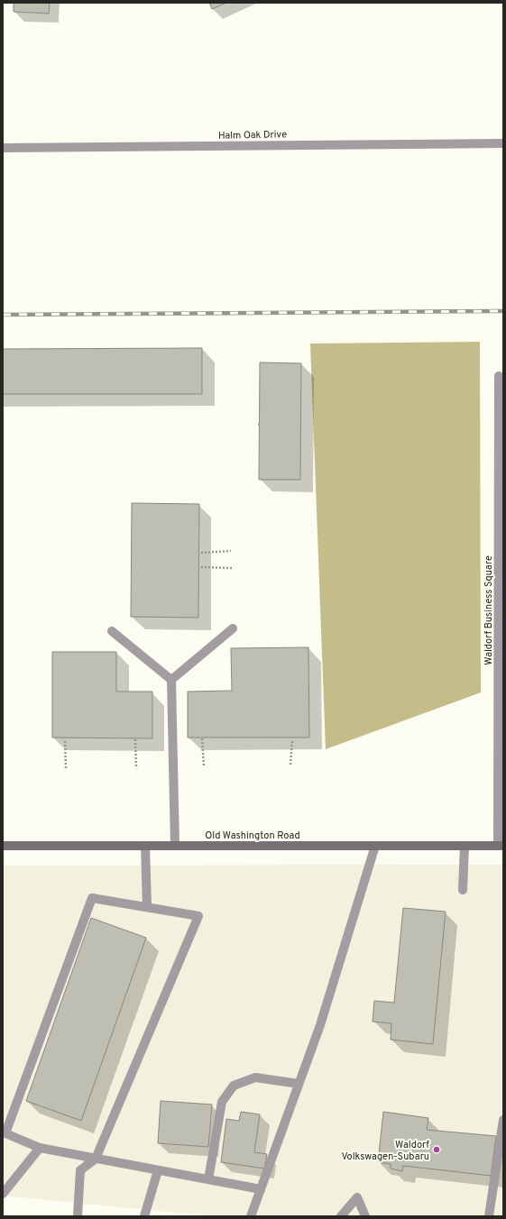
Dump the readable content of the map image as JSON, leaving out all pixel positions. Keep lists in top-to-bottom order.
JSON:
{
  "streets": {
    "main road": ["Old Washington Road"],
    "street": ["Halm Oak Drive", "Waldorf Business Square"]
  },
  "crossings": [
    ["Waldorf Business Square", "Old Washington Road"]
  ],
  "places": ["Waldorf Volkswagen-Subaru"]
}
